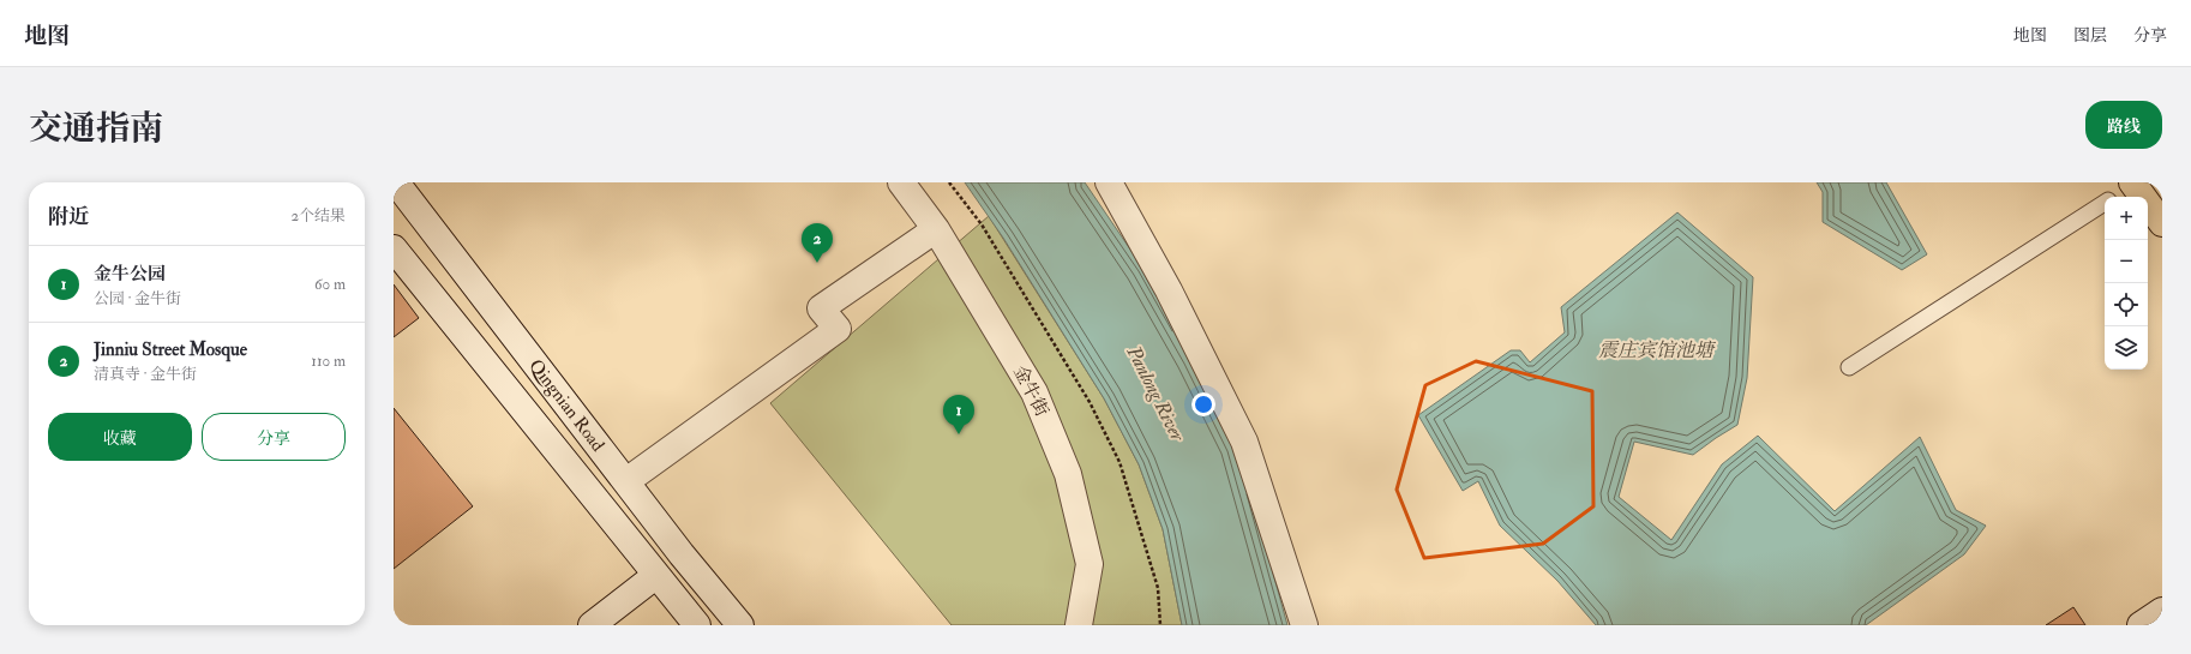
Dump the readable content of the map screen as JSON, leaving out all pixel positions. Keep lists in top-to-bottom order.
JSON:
{
  "streets": {
    "street": ["金牛街", "Qingnian Road"]
  },
  "water": ["震庄宾馆池塘", "Panlong River"],
  "page": {
    "header": "地图",
    "nav": ["地图", "图层", "分享"],
    "title": "交通指南",
    "buttons": [
      "路线",
      ["收藏", "分享"]
    ],
    "heading": ["附近", "2个结果"],
    "map_buttons": ["+", "−"],
    "pins": ["2", "1"],
    "list": [
      {
        "mark": "1",
        "name": "金牛公园",
        "note": "公园 · 金牛街",
        "value": "60 m"
      },
      {
        "mark": "2",
        "name": "Jinniu Street Mosque",
        "note": "清真寺 · 金牛街",
        "value": "110 m"
      }
    ]
  }
}
